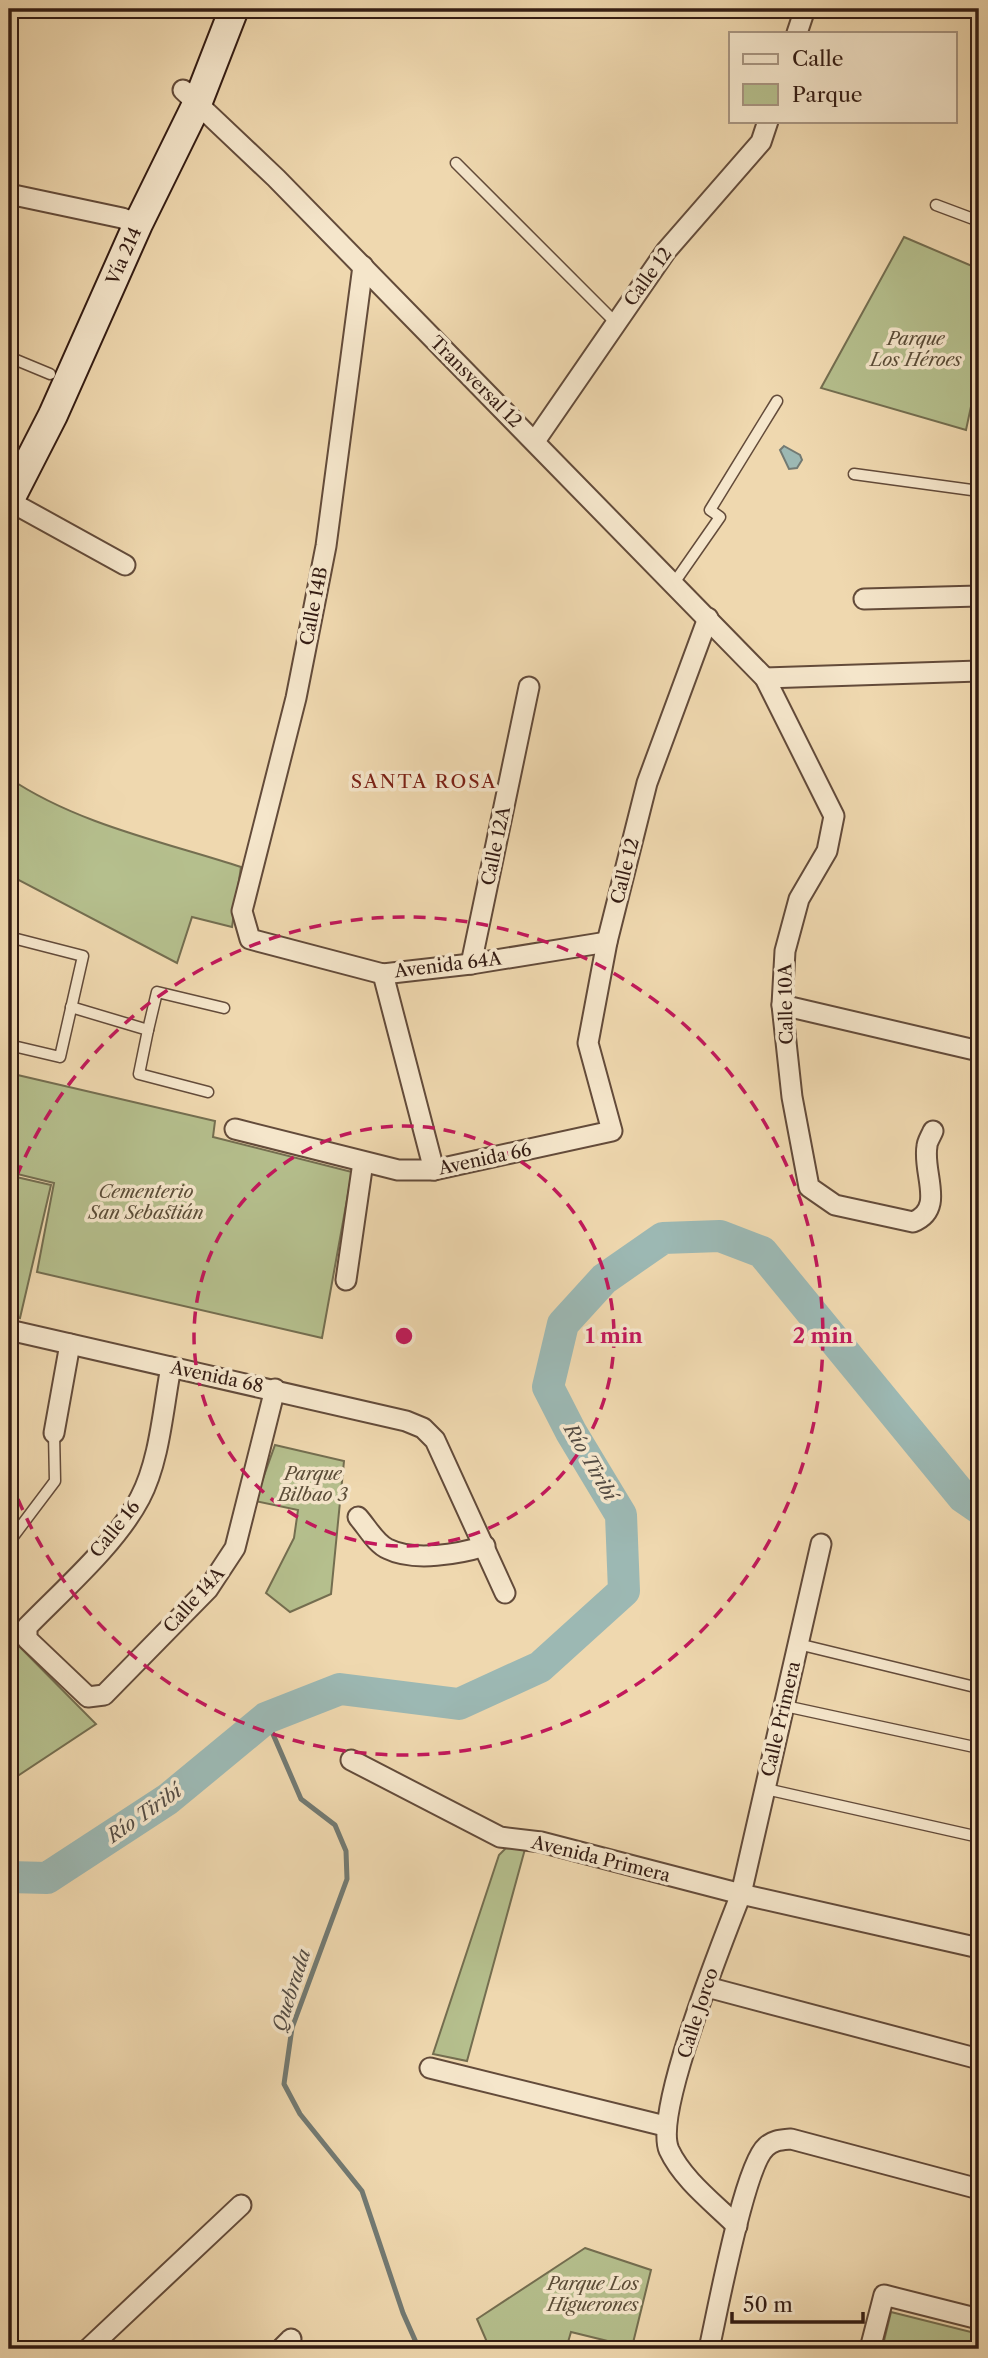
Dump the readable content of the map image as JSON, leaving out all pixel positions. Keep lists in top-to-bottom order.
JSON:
{
  "streets": {
    "main road": ["Vía 214"],
    "street": [
      "Calle 12",
      "Transversal 12",
      "Calle 14B",
      "Calle 12A",
      "Avenida 64A",
      "Calle 10A",
      "Avenida 66",
      "Avenida 68",
      "Calle 16",
      "Calle 14A",
      "Calle Primera",
      "Avenida Primera",
      "Calle Jorco"
    ]
  },
  "crossings": [
    ["Vía 214", "Transversal 12"],
    ["Calle 12", "Transversal 12"],
    ["Calle 12", "Avenida 64A"],
    ["Calle 12", "Avenida 66"],
    ["Transversal 12", "Calle 14B"],
    ["Transversal 12", "Calle 10A"],
    ["Calle 14B", "Avenida 64A"],
    ["Calle 12A", "Avenida 64A"],
    ["Avenida 68", "Calle 16"],
    ["Avenida 68", "Calle 14A"],
    ["Calle 16", "Calle 14A"],
    ["Calle Primera", "Avenida Primera"],
    ["Calle Primera", "Calle Jorco"],
    ["Avenida Primera", "Calle Jorco"]
  ],
  "districts": ["SANTA ROSA"],
  "water": ["Río Tiribí", "Quebrada"],
  "parks": [
    "Parque Los Héroes",
    "Cementerio San Sebastián",
    "Parque Bilbao 3",
    "Parque Los Higuerones"
  ],
  "legend": ["Calle", "Parque"],
  "scale_bar": "50 m",
  "rings": ["1 min", "2 min"]
}
